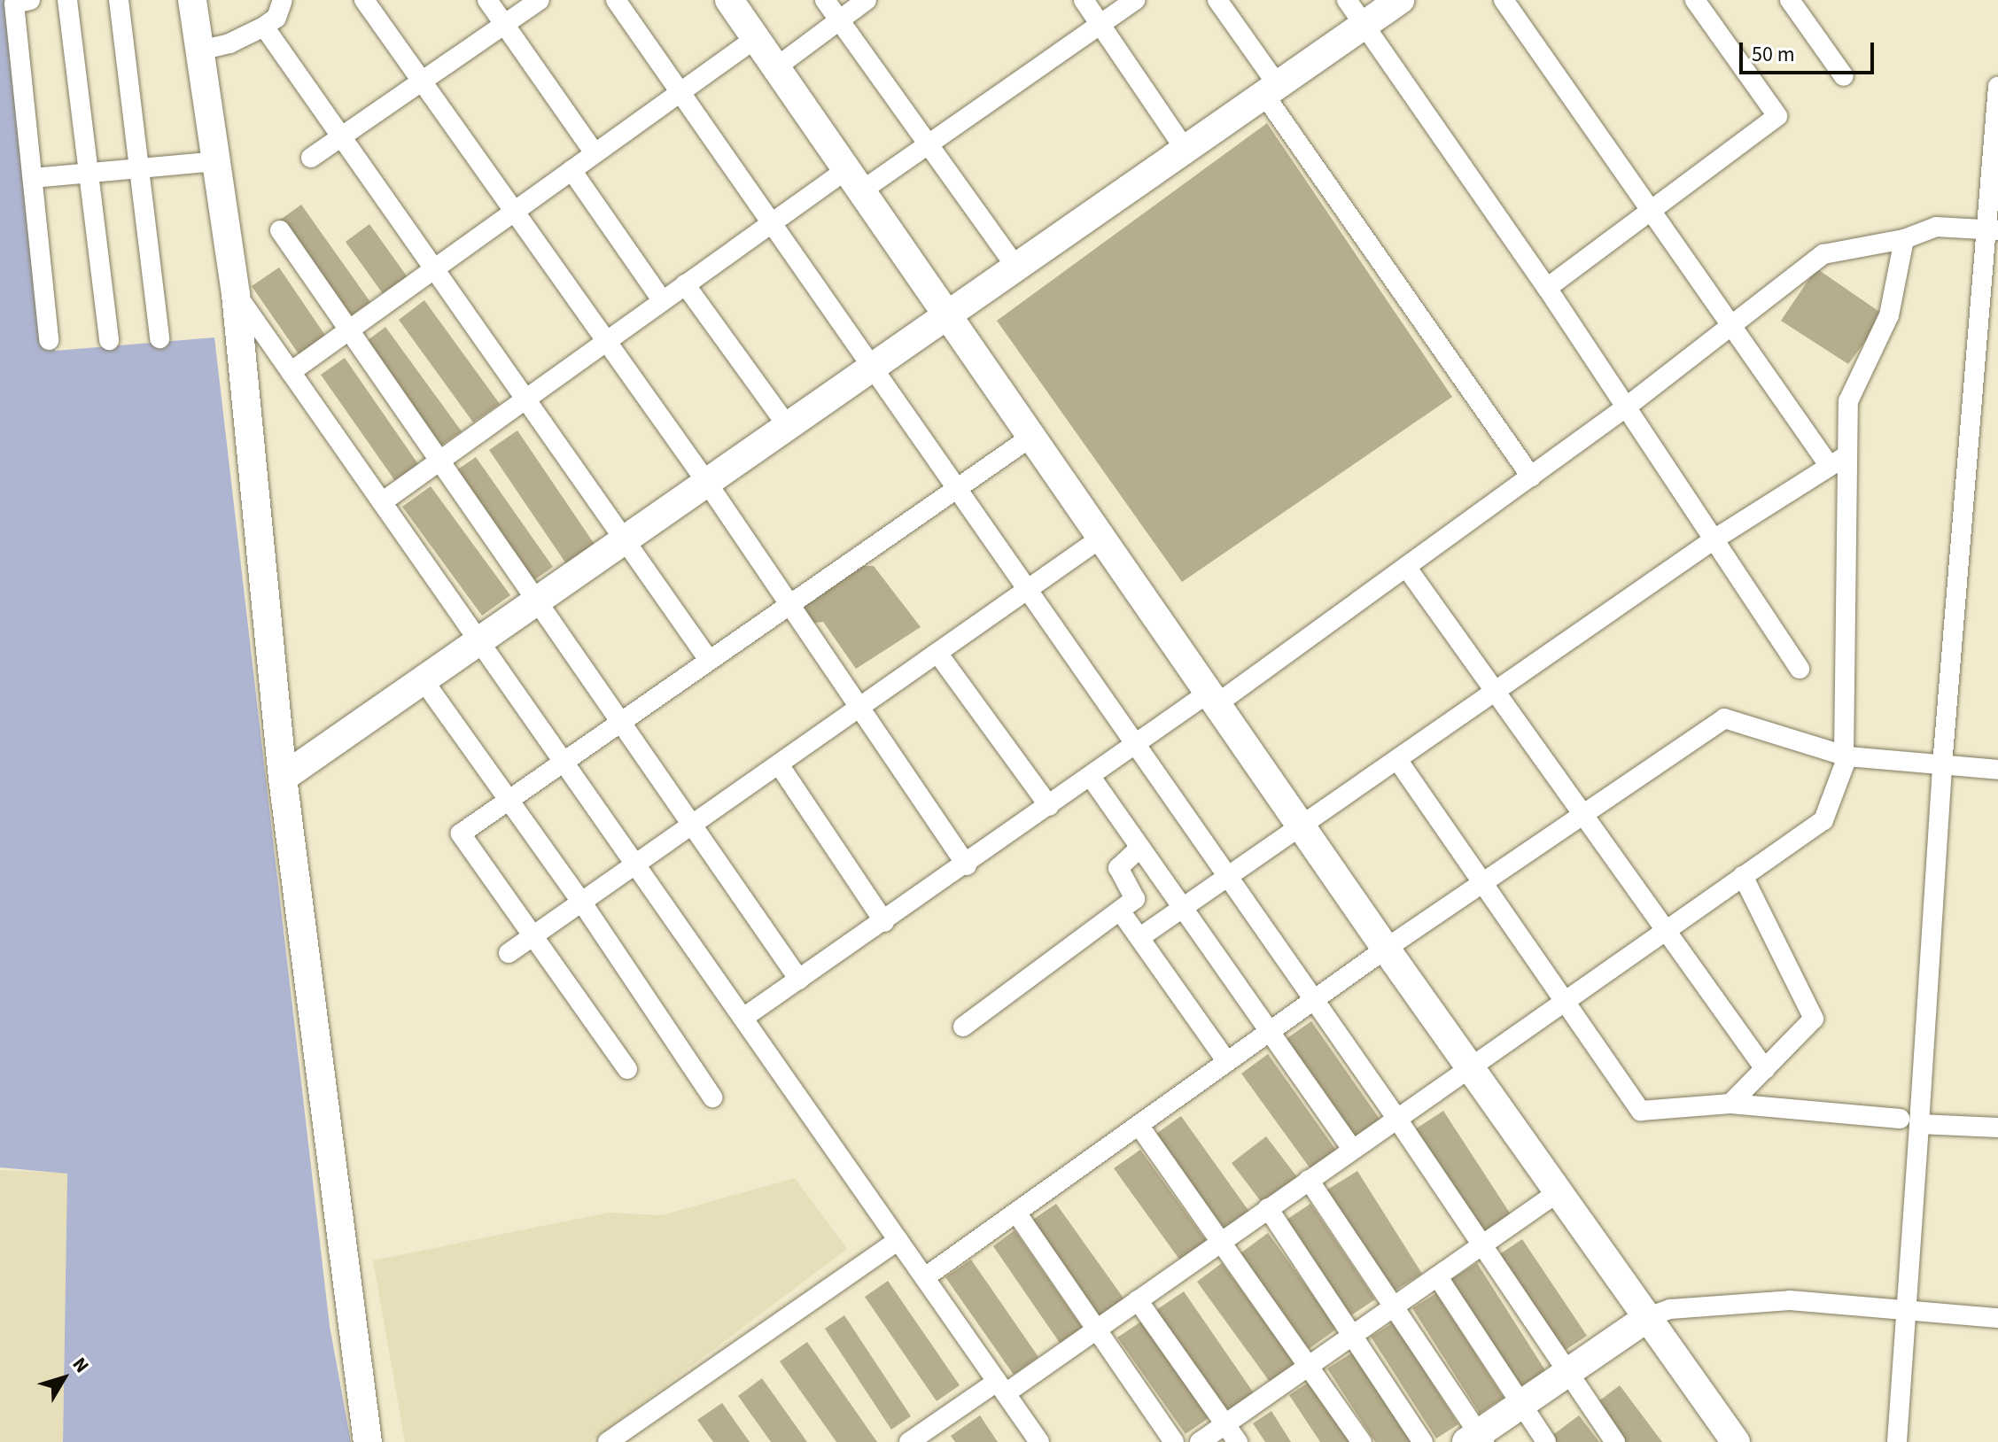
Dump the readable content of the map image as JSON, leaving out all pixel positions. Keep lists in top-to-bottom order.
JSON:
{
  "scale_bar": "50 m",
  "north": "top right"
}
